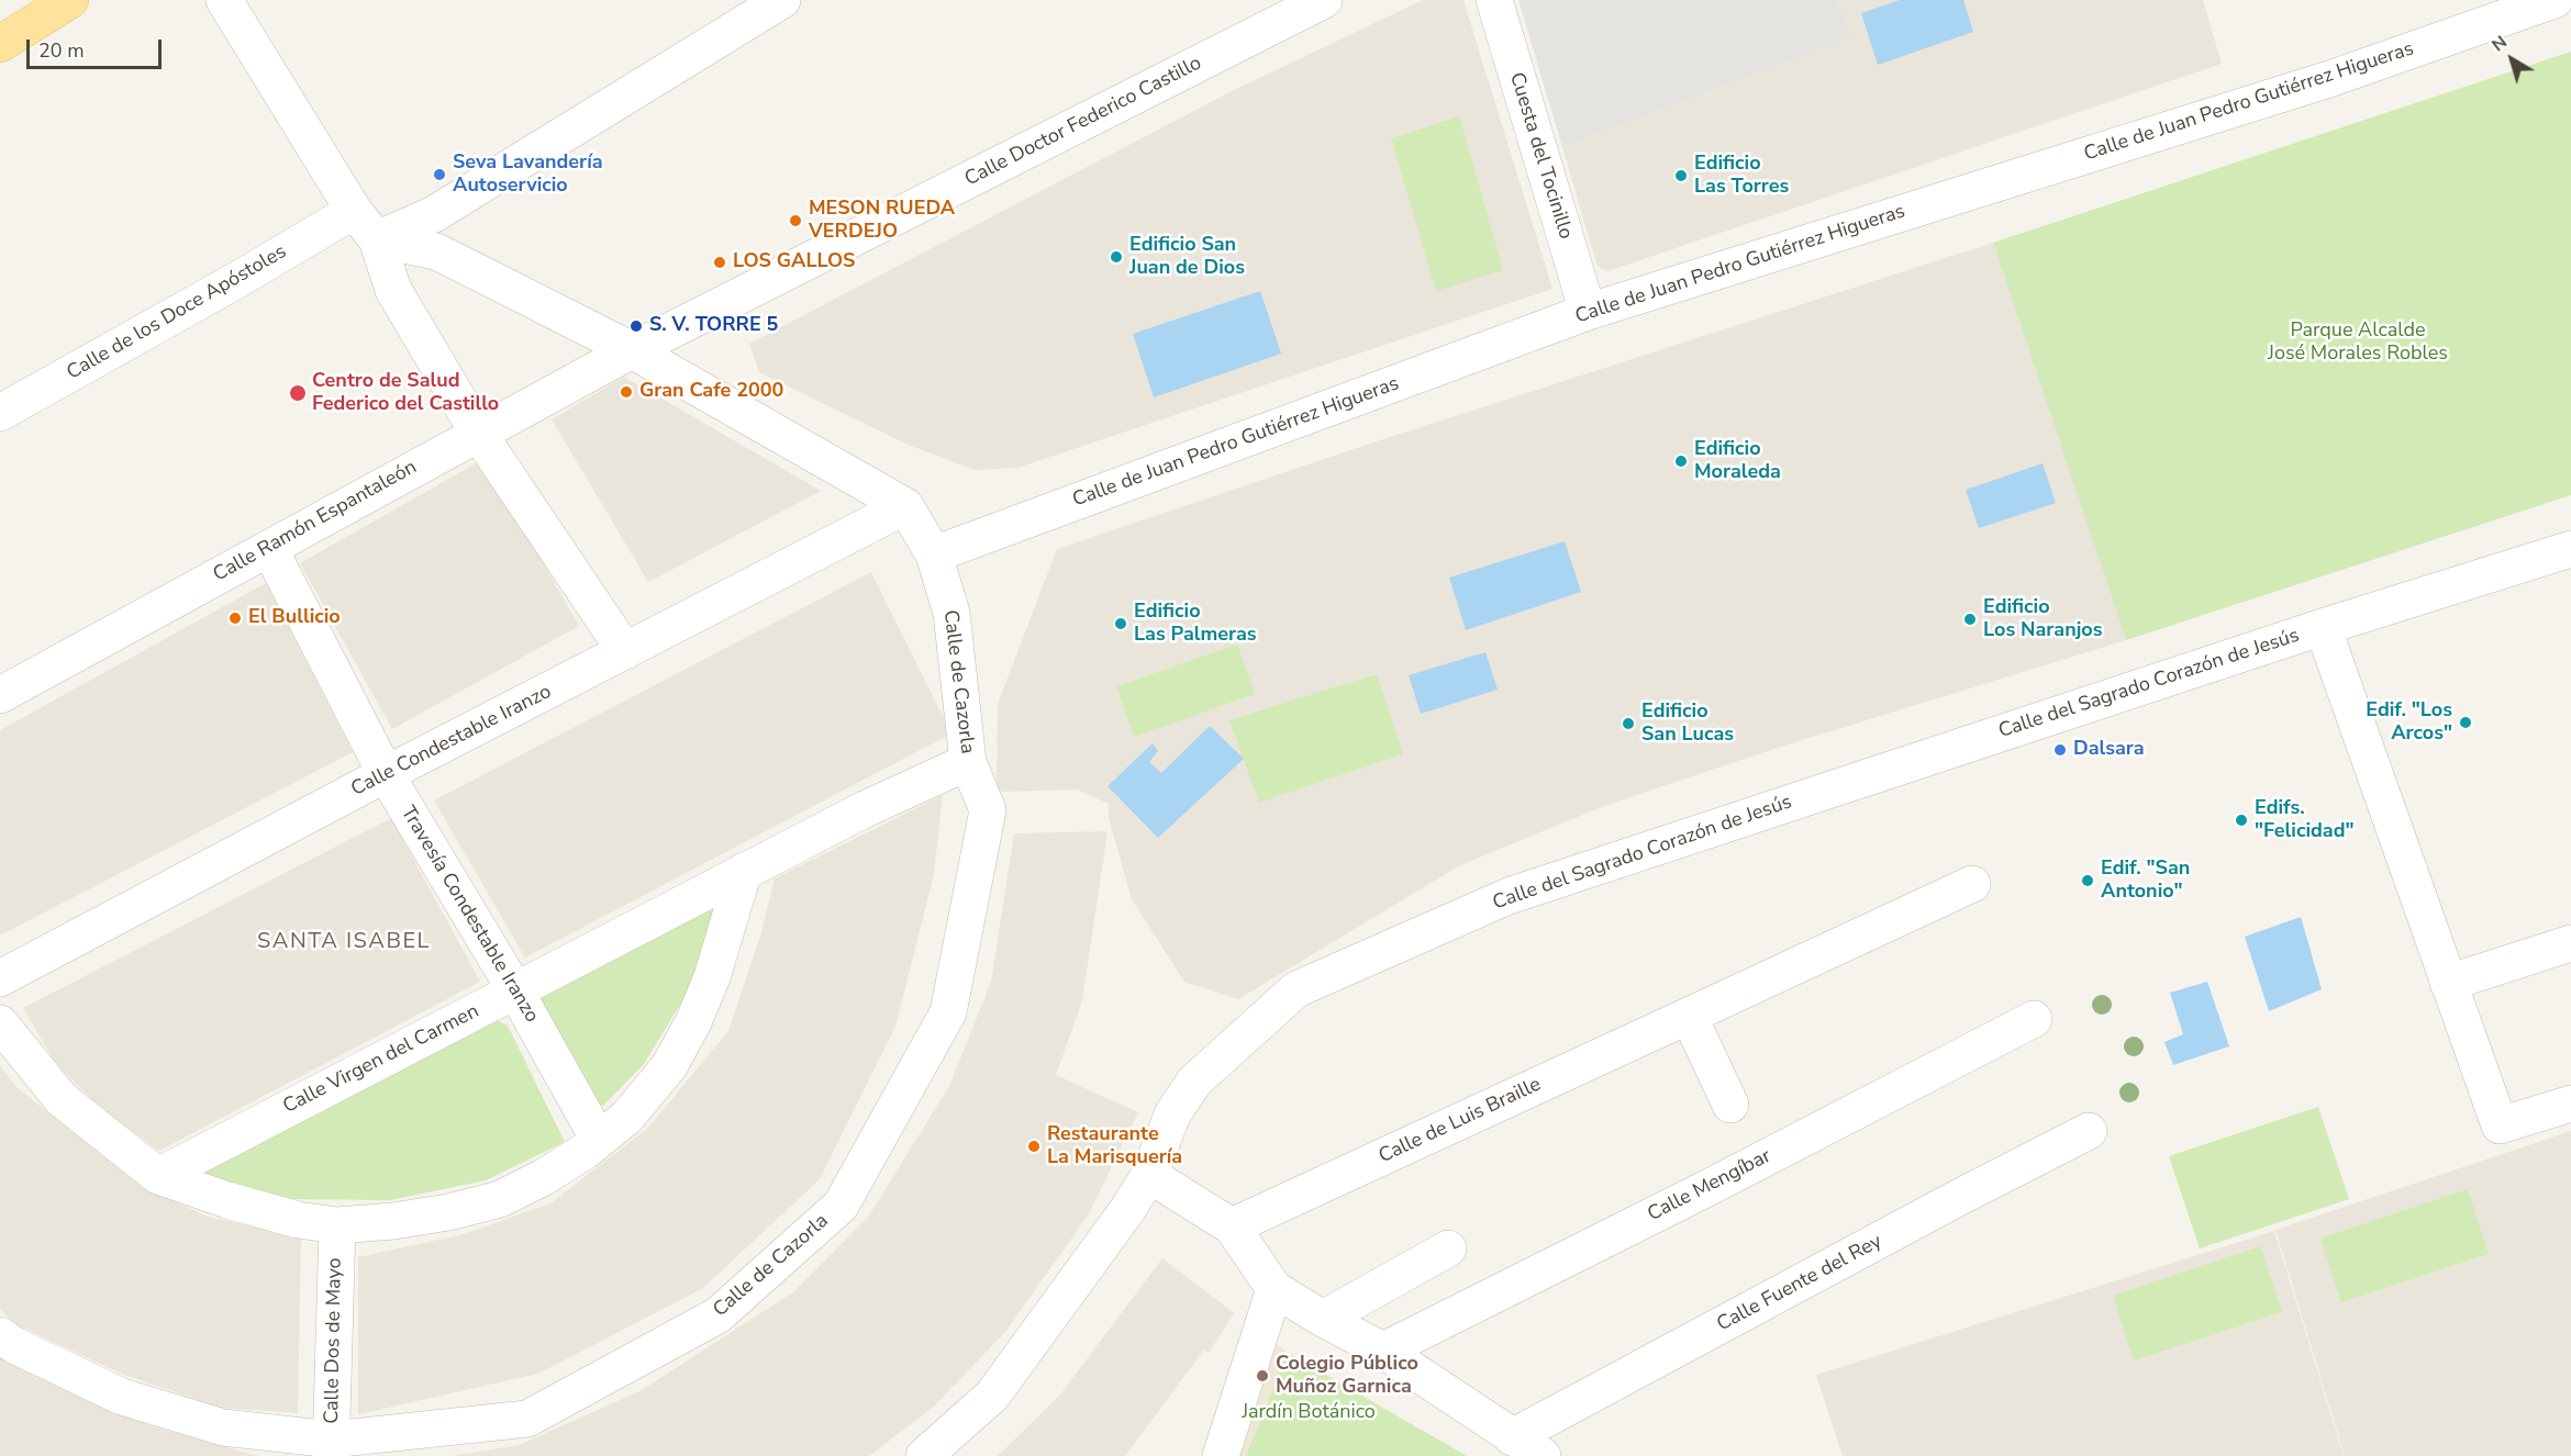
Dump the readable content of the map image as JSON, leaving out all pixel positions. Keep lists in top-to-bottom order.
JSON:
{
  "streets": {
    "street": [
      "Calle de Juan Pedro Gutiérrez Higueras",
      "Calle Doctor Federico Castillo",
      "Cuesta del Tocinillo",
      "Calle de los Doce Apóstoles",
      "Calle Ramón Espantaleón",
      "Calle de Cazorla",
      "Calle del Sagrado Corazón de Jesús",
      "Calle Condestable Iranzo",
      "Travesía Condestable Iranzo",
      "Calle Virgen del Carmen",
      "Calle de Luis Braille",
      "Calle Mengíbar",
      "Calle Fuente del Rey",
      "Calle Dos de Mayo"
    ]
  },
  "crossings": [
    ["Calle de Juan Pedro Gutiérrez Higueras", "Cuesta del Tocinillo"],
    ["Calle de Juan Pedro Gutiérrez Higueras", "Calle de Cazorla"],
    ["Calle Doctor Federico Castillo", "Calle Ramón Espantaleón"],
    ["Calle Ramón Espantaleón", "Travesía Condestable Iranzo"],
    ["Calle de Cazorla", "Calle Condestable Iranzo"],
    ["Calle de Cazorla", "Calle Virgen del Carmen"],
    ["Calle de Cazorla", "Calle Dos de Mayo"],
    ["Calle Condestable Iranzo", "Travesía Condestable Iranzo"],
    ["Travesía Condestable Iranzo", "Calle Virgen del Carmen"]
  ],
  "districts": ["SANTA ISABEL"],
  "parks": ["Parque Alcalde José Morales Robles", "Jardín Botánico"],
  "places": [
    "Seva Lavandería Autoservicio",
    "Edificio Las Torres",
    "MESON RUEDA VERDEJO",
    "Edificio San Juan de Dios",
    "LOS GALLOS",
    "S. V. TORRE 5",
    "Gran Cafe 2000",
    "Centro de Salud Federico del Castillo",
    "Edificio Moraleda",
    "El Bullicio",
    "Edificio Los Naranjos",
    "Edificio Las Palmeras",
    "Edif. \"Los Arcos\"",
    "Edificio San Lucas",
    "Dalsara",
    "Edifs. \"Felicidad\"",
    "Edif. \"San Antonio\"",
    "Restaurante La Marisquería",
    "Colegio Público Muñoz Garnica"
  ],
  "scale_bar": "20 m",
  "north": "top left"
}
